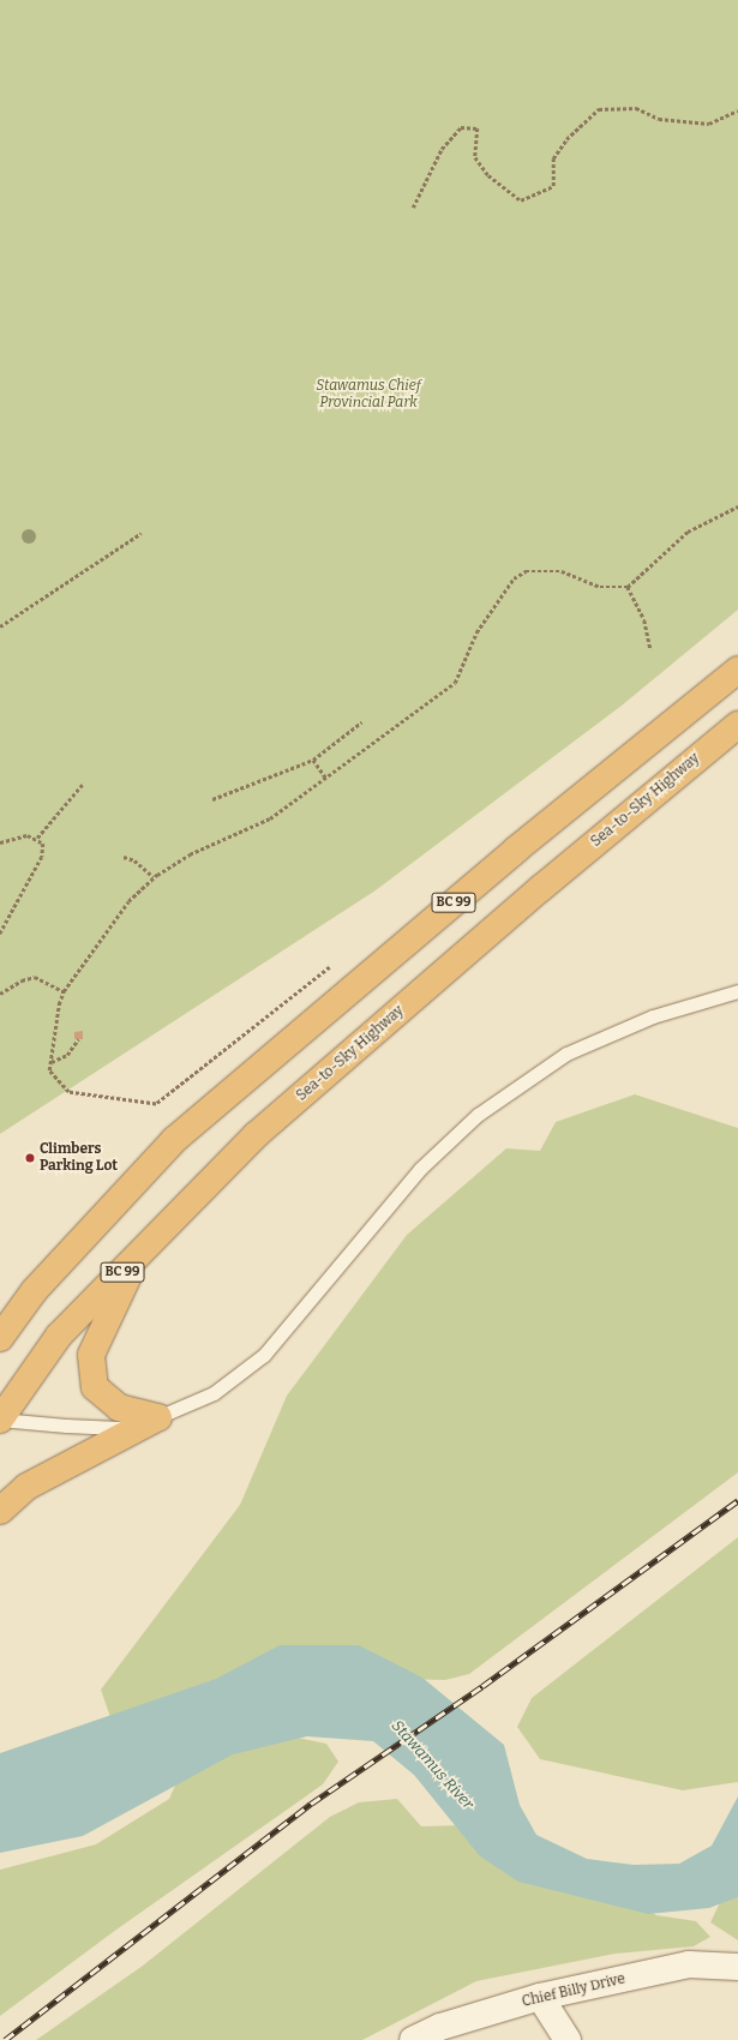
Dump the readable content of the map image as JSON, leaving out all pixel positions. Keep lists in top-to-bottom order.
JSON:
{
  "streets": {
    "highway": ["Sea-to-Sky Highway", "BC 99"],
    "street": ["Chief Billy Drive"]
  },
  "water": ["Stawamus River"],
  "parks": ["Stawamus Chief Provincial Park"],
  "places": ["Climbers Parking Lot"]
}
